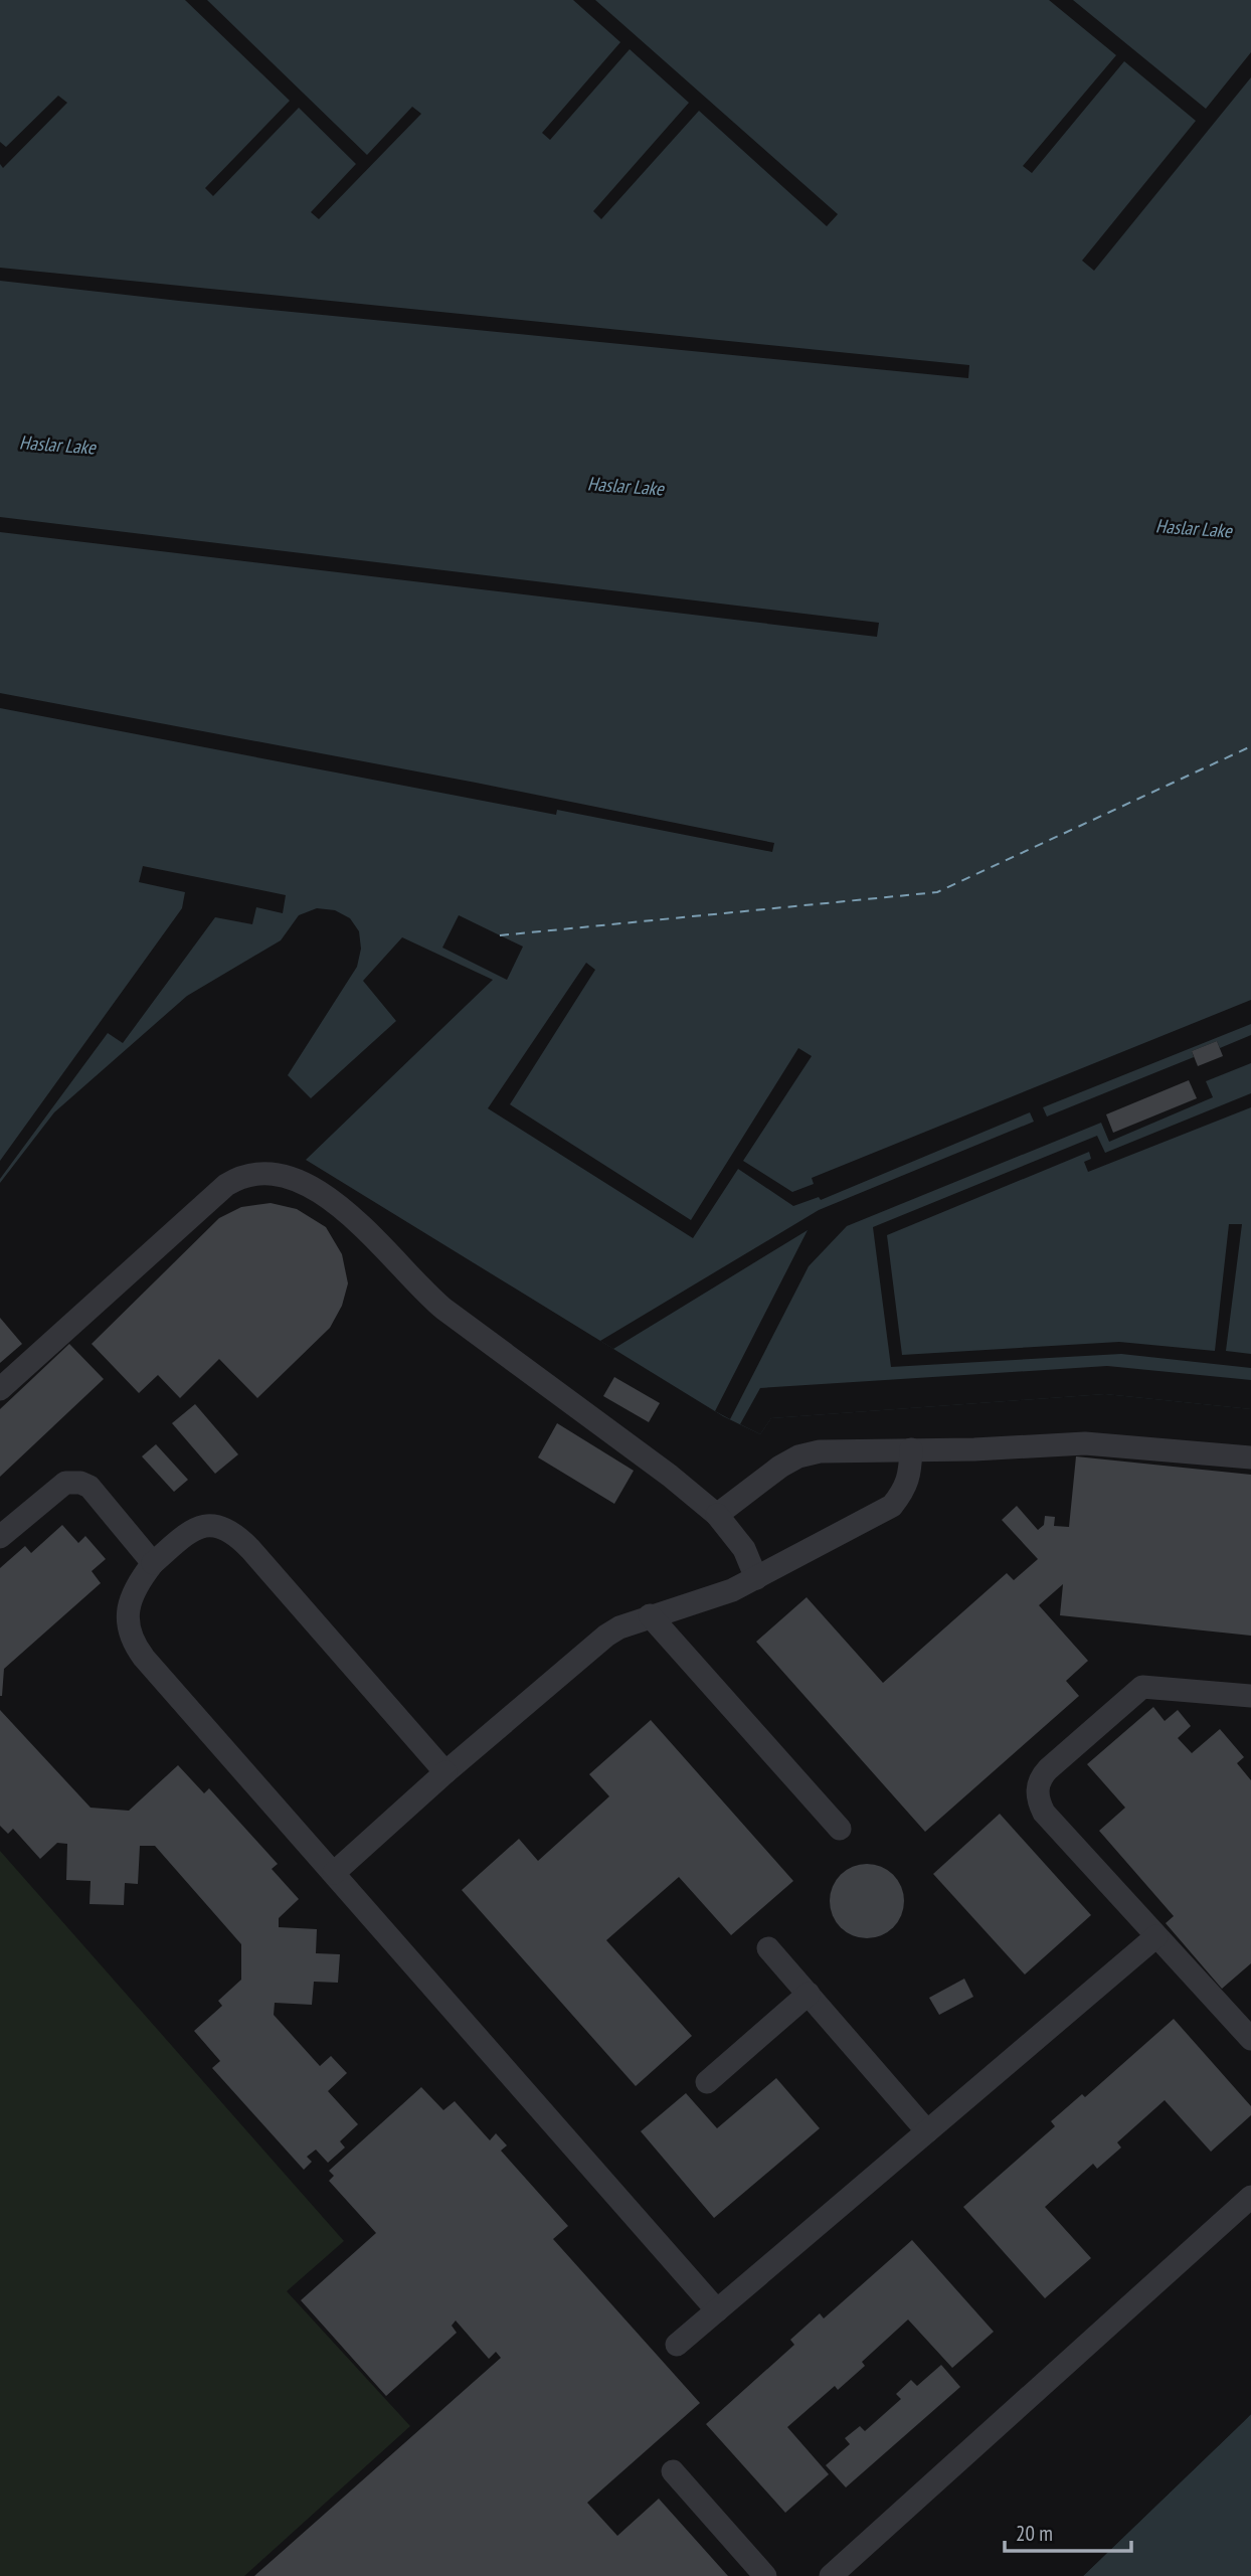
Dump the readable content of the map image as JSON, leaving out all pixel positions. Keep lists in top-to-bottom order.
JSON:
{
  "water": ["Haslar Lake"],
  "scale_bar": "20 m"
}
